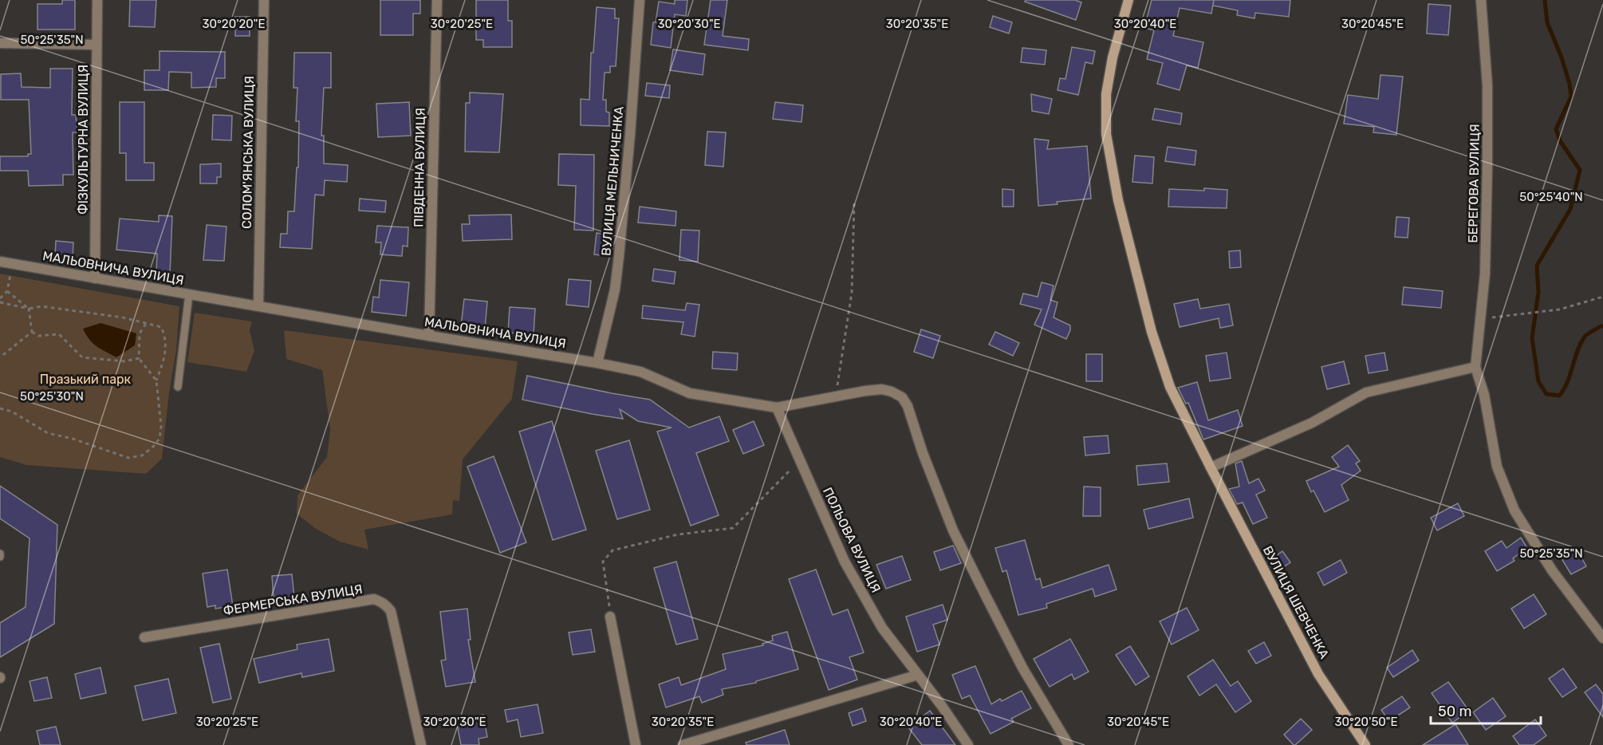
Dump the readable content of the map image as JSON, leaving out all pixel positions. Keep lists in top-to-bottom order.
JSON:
{
  "streets": {
    "street": [
      "ФІЗКУЛЬТУРНА ВУЛИЦЯ",
      "СОЛОМ'ЯНСЬКА ВУЛИЦЯ",
      "ПІВДЕННА ВУЛИЦЯ",
      "ВУЛИЦЯ МЕЛЬНИЧЕНКА",
      "БЕРЕГОВА ВУЛИЦЯ",
      "МАЛЬОВНИЧА ВУЛИЦЯ",
      "ПОЛЬОВА ВУЛИЦЯ",
      "ФЕРМЕРСЬКА ВУЛИЦЯ",
      "ВУЛИЦЯ ШЕВЧЕНКА"
    ]
  },
  "crossings": [
    ["ФІЗКУЛЬТУРНА ВУЛИЦЯ", "МАЛЬОВНИЧА ВУЛИЦЯ"],
    ["СОЛОМ'ЯНСЬКА ВУЛИЦЯ", "МАЛЬОВНИЧА ВУЛИЦЯ"],
    ["ПІВДЕННА ВУЛИЦЯ", "МАЛЬОВНИЧА ВУЛИЦЯ"],
    ["ВУЛИЦЯ МЕЛЬНИЧЕНКА", "МАЛЬОВНИЧА ВУЛИЦЯ"],
    ["МАЛЬОВНИЧА ВУЛИЦЯ", "ПОЛЬОВА ВУЛИЦЯ"]
  ],
  "parks": ["Празький парк"],
  "scale_bar": "50 m",
  "coordinates": [
    "30°20'20\"E",
    "30°20'25\"E",
    "30°20'30\"E",
    "30°20'35\"E",
    "30°20'40\"E",
    "30°20'45\"E",
    "50°25'35\"N",
    "50°25'40\"N",
    "50°25'30\"N",
    "30°20'50\"E"
  ]
}
